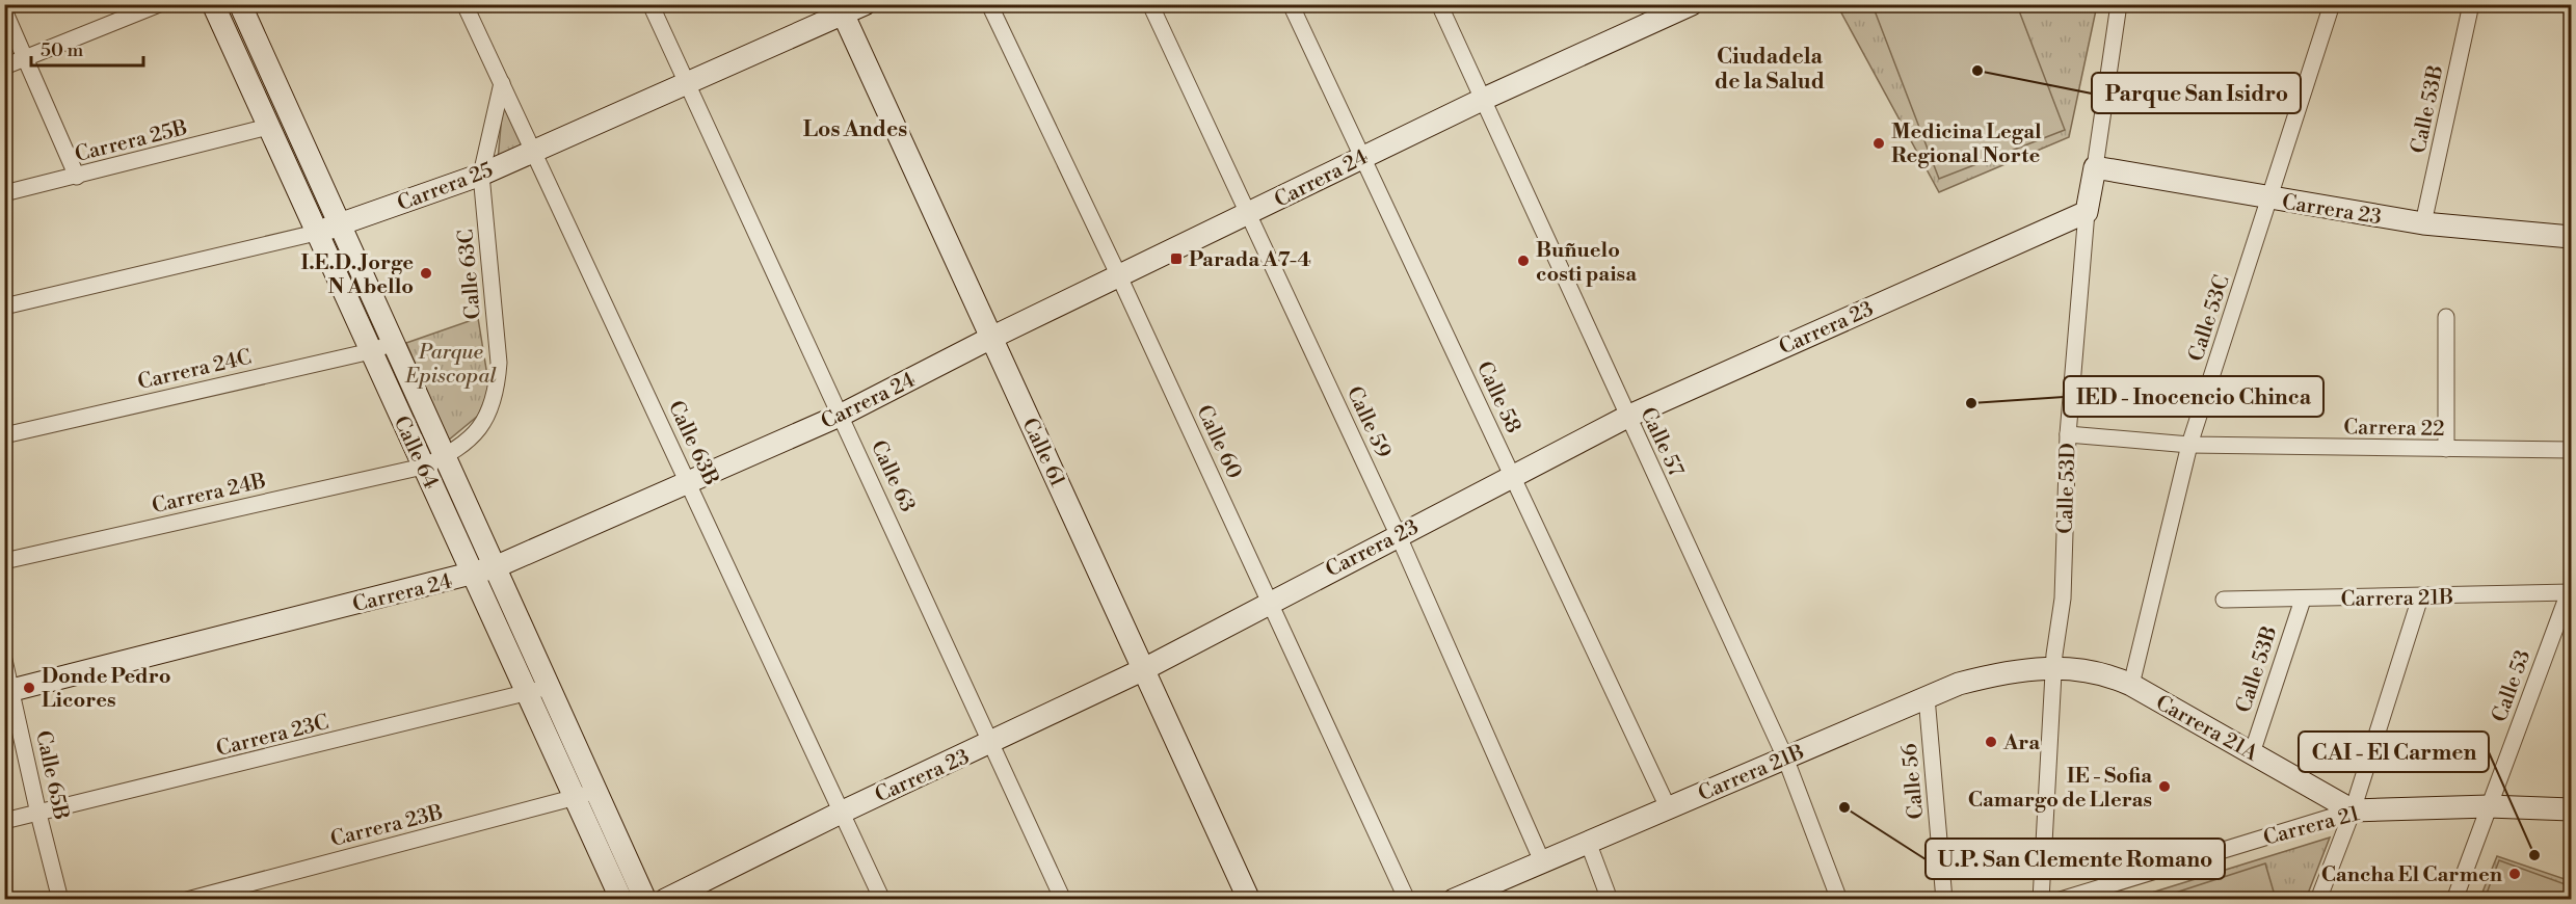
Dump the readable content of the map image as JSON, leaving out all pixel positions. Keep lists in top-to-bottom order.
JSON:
{
  "streets": {
    "street": [
      "Calle 53B",
      "Carrera 25B",
      "Carrera 24",
      "Carrera 25",
      "Carrera 23",
      "Calle 63C",
      "Calle 53C",
      "Carrera 24C",
      "Calle 58",
      "Calle 59",
      "Carrera 22",
      "Calle 60",
      "Calle 57",
      "Calle 63B",
      "Calle 64",
      "Calle 61",
      "Calle 63",
      "Calle 53D",
      "Carrera 24B",
      "Carrera 21B",
      "Calle 53",
      "Carrera 21A",
      "Carrera 23C",
      "Calle 65B",
      "Calle 56",
      "Carrera 23B",
      "Carrera 21"
    ]
  },
  "crossings": [
    ["Calle 53B", "Carrera 23"],
    ["Calle 53B", "Carrera 21B"],
    ["Calle 53B", "Carrera 21A"],
    ["Carrera 25B", "Calle 64"],
    ["Carrera 24", "Calle 58"],
    ["Carrera 24", "Calle 59"],
    ["Carrera 24", "Calle 60"],
    ["Carrera 24", "Calle 57"],
    ["Carrera 24", "Calle 63B"],
    ["Carrera 24", "Calle 64"],
    ["Carrera 24", "Calle 61"],
    ["Carrera 24", "Calle 63"],
    ["Carrera 24", "Calle 65B"],
    ["Carrera 25", "Calle 63C"],
    ["Carrera 25", "Calle 63B"],
    ["Carrera 25", "Calle 64"],
    ["Carrera 25", "Calle 61"],
    ["Carrera 25", "Calle 63"],
    ["Carrera 23", "Calle 53C"],
    ["Carrera 23", "Calle 58"],
    ["Carrera 23", "Calle 59"],
    ["Carrera 23", "Calle 60"],
    ["Carrera 23", "Calle 57"],
    ["Carrera 23", "Calle 63B"],
    ["Carrera 23", "Calle 61"],
    ["Carrera 23", "Calle 63"],
    ["Carrera 23", "Calle 53D"],
    ["Calle 63C", "Calle 63B"],
    ["Calle 63C", "Calle 64"],
    ["Calle 63C", "Carrera 24B"],
    ["Calle 53C", "Carrera 22"],
    ["Calle 53C", "Carrera 21A"],
    ["Carrera 24C", "Calle 64"],
    ["Calle 58", "Carrera 21B"],
    ["Calle 59", "Carrera 21B"],
    ["Carrera 22", "Calle 53D"],
    ["Calle 57", "Carrera 21B"],
    ["Calle 64", "Carrera 24B"],
    ["Calle 64", "Carrera 23C"],
    ["Calle 64", "Carrera 23B"],
    ["Calle 53D", "Carrera 21B"],
    ["Calle 53D", "Carrera 21A"],
    ["Carrera 21B", "Calle 53"],
    ["Carrera 21B", "Carrera 21A"],
    ["Carrera 21B", "Calle 56"],
    ["Calle 53", "Carrera 21"],
    ["Carrera 21A", "Carrera 21"],
    ["Carrera 23C", "Calle 65B"]
  ],
  "districts": ["Ciudadela de la Salud", "Los Andes"],
  "parks": ["Parque Episcopal"],
  "places": {
    "other": [
      "Parque San Isidro",
      "Medicina Legal Regional Norte",
      "Buñuelo costi paisa",
      "I.E.D. Jorge N Abello",
      "IED - Inocencio Chinca",
      "Donde Pedro Licores",
      "Ara",
      "IE - Sofia Camargo de Lleras",
      "U.P. San Clemente Romano",
      "CAI - El Carmen",
      "Cancha El Carmen"
    ],
    "transit": ["Parada A7-4"]
  },
  "scale_bar": "50 m"
}
